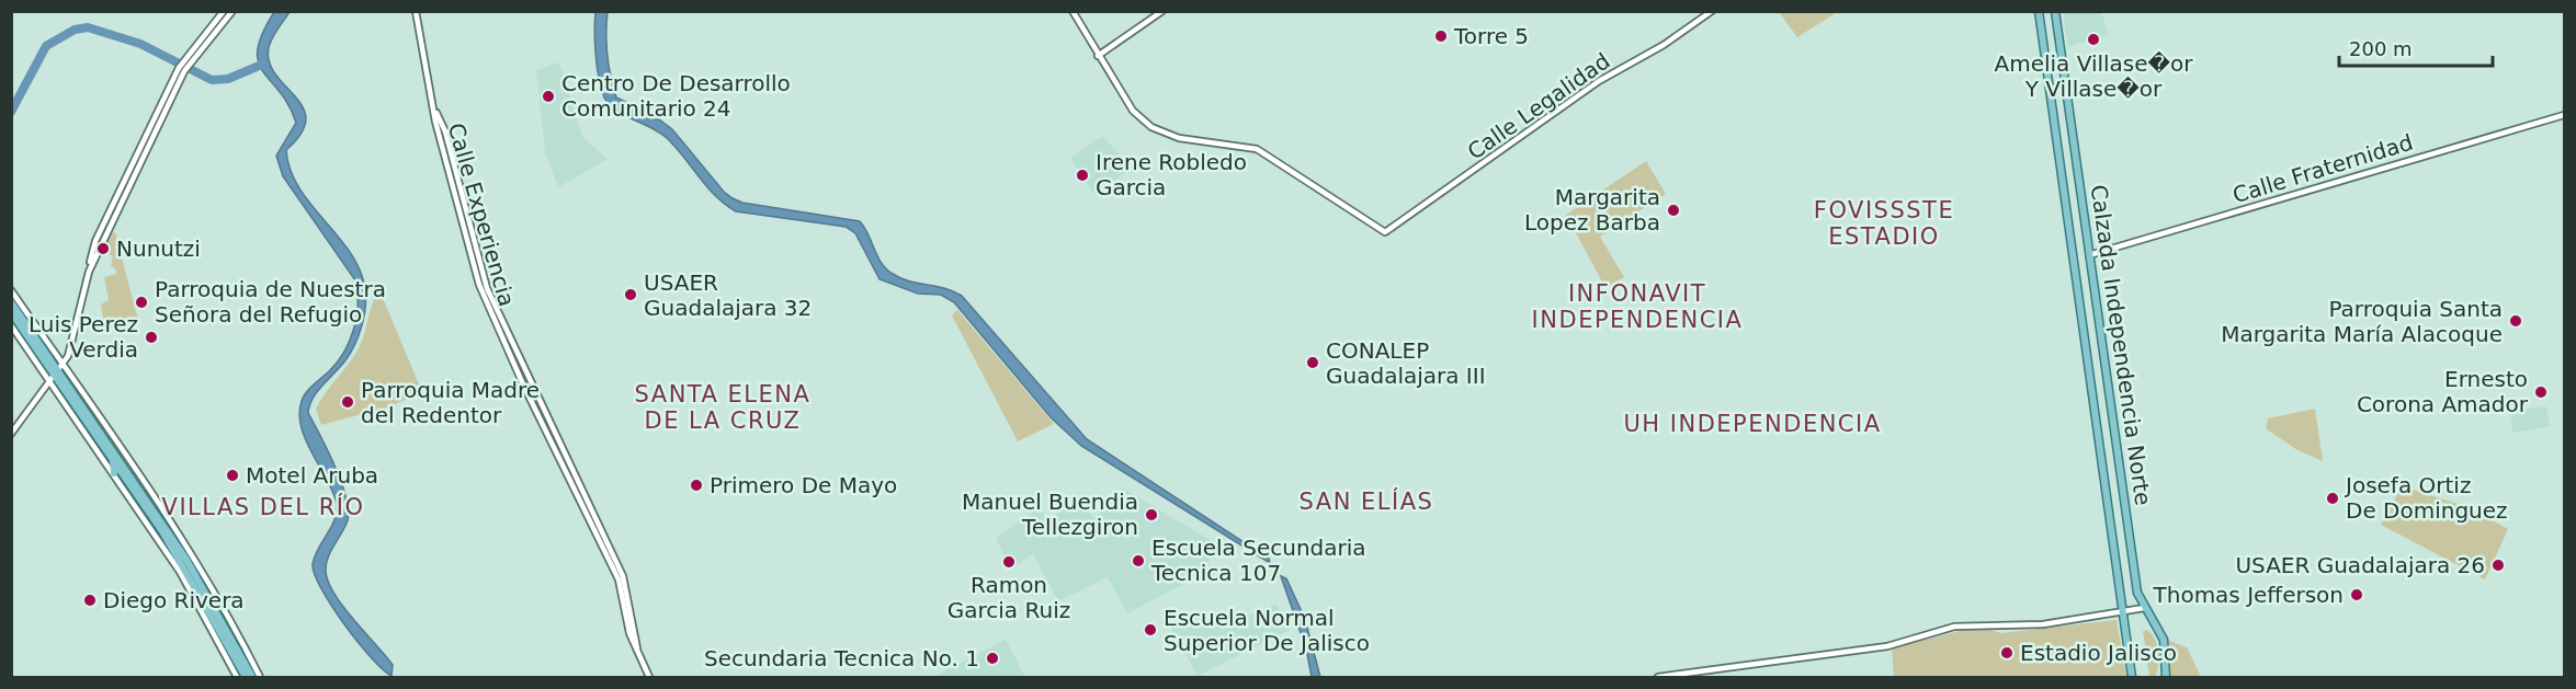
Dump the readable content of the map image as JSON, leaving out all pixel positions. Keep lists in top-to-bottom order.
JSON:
{
  "streets": {
    "main road": ["Calzada Independencia Norte"],
    "street": ["Calle Legalidad", "Calle Fraternidad", "Calle Experiencia"]
  },
  "crossings": [
    ["Calle Fraternidad", "Calzada Independencia Norte"]
  ],
  "districts": [
    "FOVISSSTE ESTADIO",
    "INFONAVIT INDEPENDENCIA",
    "SANTA ELENA DE LA CRUZ",
    "UH INDEPENDENCIA",
    "SAN ELÍAS",
    "VILLAS DEL RÍO"
  ],
  "places": [
    "Torre 5",
    "Amelia Villase�or Y Villase�or",
    "Centro De Desarrollo Comunitario 24",
    "Irene Robledo Garcia",
    "Margarita Lopez Barba",
    "Nunutzi",
    "USAER Guadalajara 32",
    "Parroquia de Nuestra Señora del Refugio",
    "Parroquia Santa Margarita María Alacoque",
    "Luis Perez Verdia",
    "CONALEP Guadalajara III",
    "Ernesto Corona Amador",
    "Parroquia Madre del Redentor",
    "Motel Aruba",
    "Primero De Mayo",
    "Josefa Ortiz De Dominguez",
    "Manuel Buendia Tellezgiron",
    "Escuela Secundaria Tecnica 107",
    "Ramon Garcia Ruiz",
    "USAER Guadalajara 26",
    "Thomas Jefferson",
    "Diego Rivera",
    "Escuela Normal Superior De Jalisco",
    "Estadio Jalisco",
    "Secundaria Tecnica No. 1"
  ],
  "scale_bar": "200 m"
}
